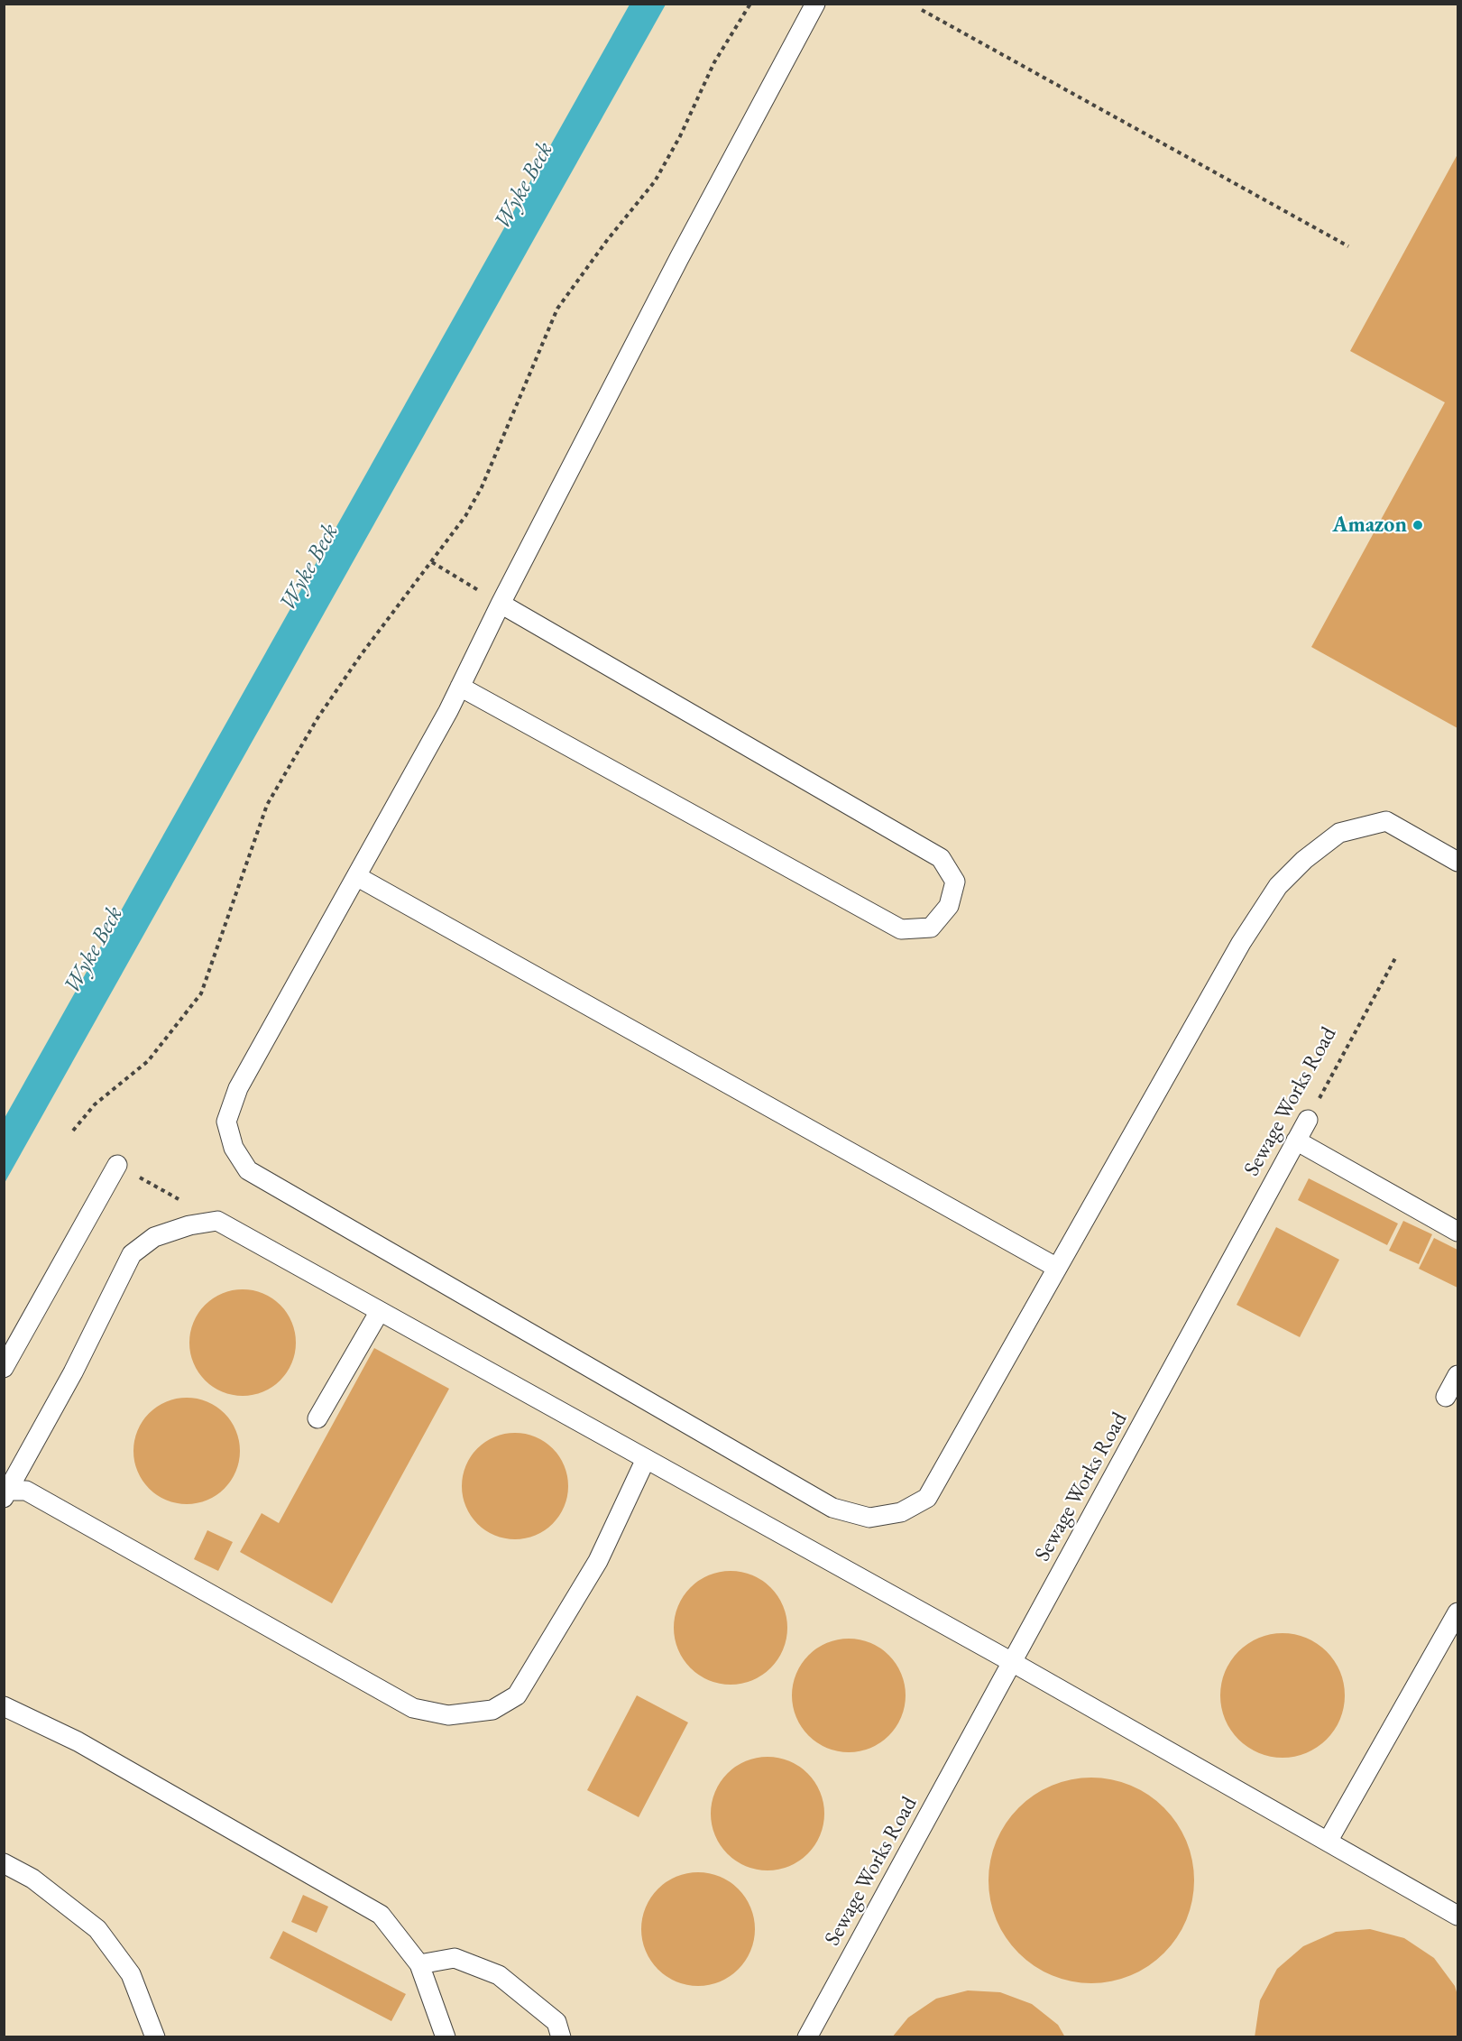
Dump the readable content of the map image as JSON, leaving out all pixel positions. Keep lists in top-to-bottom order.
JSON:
{
  "streets": {
    "lane": ["Sewage Works Road"]
  },
  "water": ["Wyke Beck"],
  "places": ["Amazon"]
}
